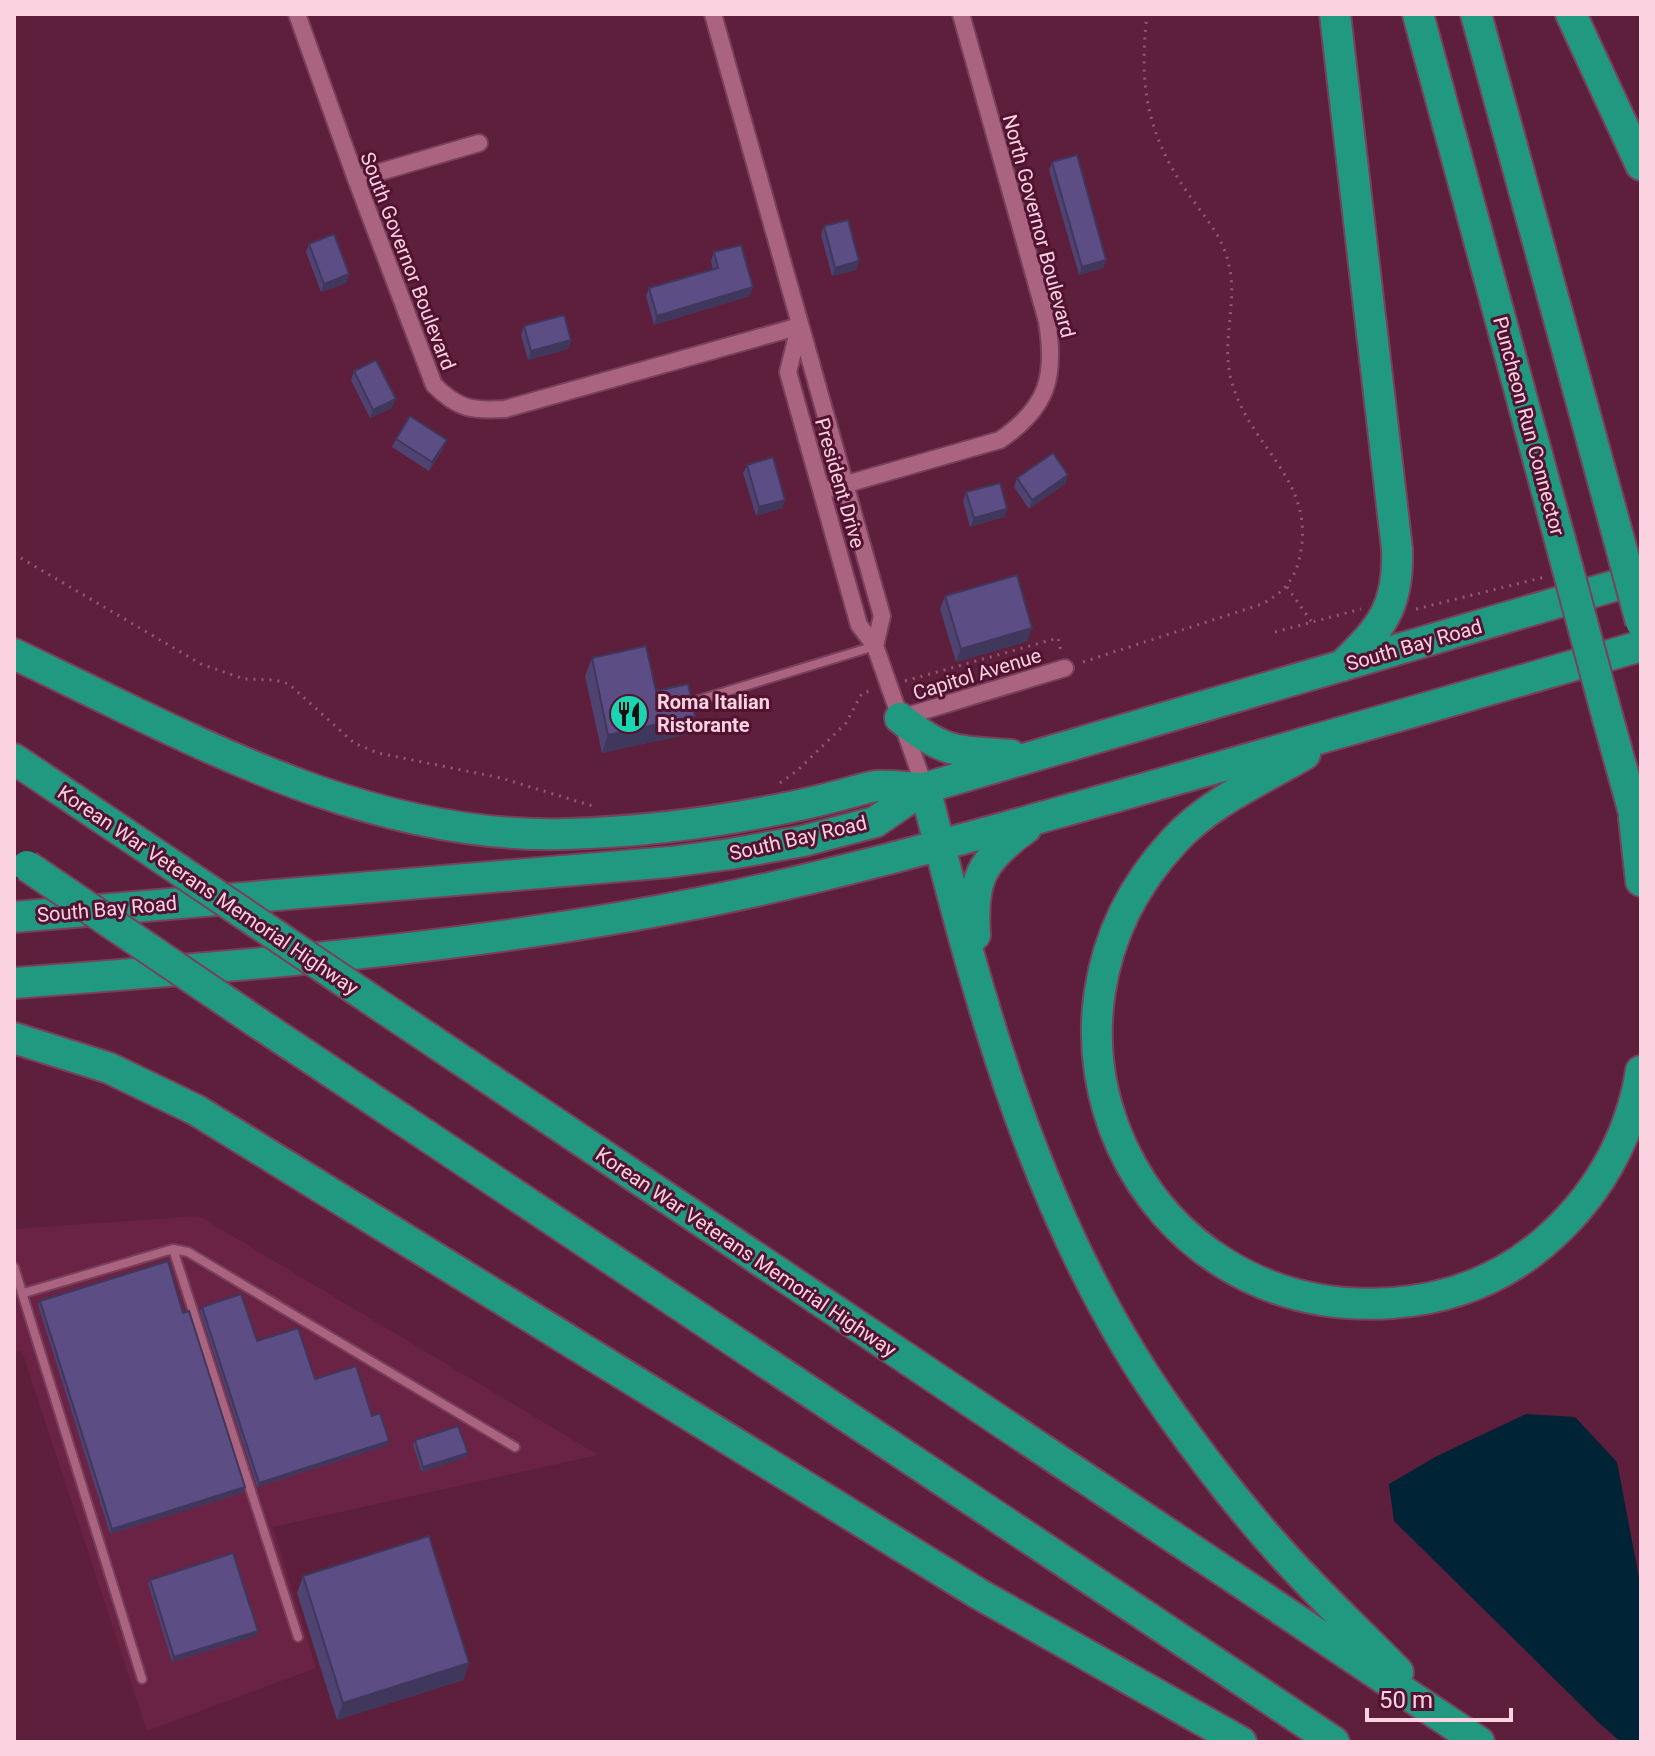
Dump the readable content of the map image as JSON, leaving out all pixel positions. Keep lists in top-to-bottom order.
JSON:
{
  "streets": {
    "highway": ["Puncheon Run Connector", "South Bay Road", "Korean War Veterans Memorial Highway"],
    "street": [
      "North Governor Boulevard",
      "South Governor Boulevard",
      "President Drive",
      "Capitol Avenue"
    ]
  },
  "crossings": [
    ["North Governor Boulevard", "President Drive"],
    ["South Governor Boulevard", "President Drive"],
    ["President Drive", "South Bay Road"],
    ["President Drive", "Capitol Avenue"]
  ],
  "places": {
    "restaurant": ["Roma Italian Ristorante"]
  },
  "scale_bar": "50 m"
}
